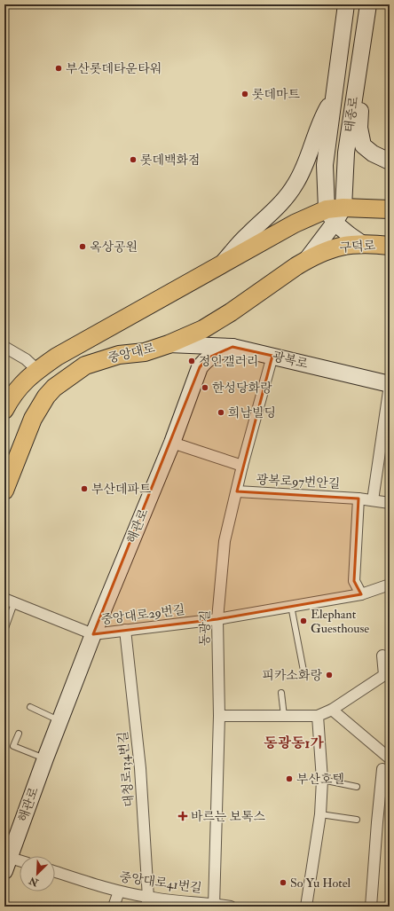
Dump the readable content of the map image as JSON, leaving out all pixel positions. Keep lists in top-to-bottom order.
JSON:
{
  "streets": {
    "main road": [
      "태종로",
      "구덕로",
      "중앙대로",
      "광복로",
      "해관로"
    ],
    "street": [
      "광복로97번안길",
      "중앙대로29번길",
      "동광길",
      "대청로134번길",
      "중앙대로41번길"
    ]
  },
  "crossings": [
    ["구덕로", "중앙대로"],
    ["중앙대로", "광복로"],
    ["광복로", "광복로97번안길"],
    ["광복로", "해관로"],
    ["광복로", "동광길"],
    ["광복로97번안길", "동광길"],
    ["해관로", "중앙대로29번길"],
    ["중앙대로29번길", "동광길"],
    ["중앙대로29번길", "대청로134번길"],
    ["동광길", "중앙대로41번길"],
    ["대청로134번길", "중앙대로41번길"]
  ],
  "districts": ["동광동1가"],
  "places": {
    "other": [
      "부산롯데타운타워",
      "롯데마트",
      "롯데백화점",
      "옥상공원",
      "정인갤러리",
      "한성당화랑",
      "희남빌딩",
      "부산데파트",
      "Elephant Guesthouse",
      "피카소화랑",
      "부산호텔",
      "So Yu Hotel"
    ],
    "health": ["바르는 보톡스"]
  },
  "north": "bottom left"
}
